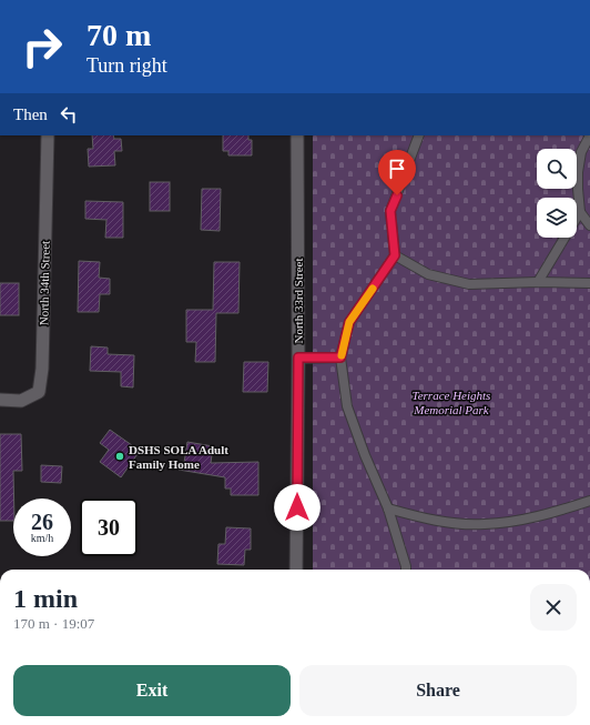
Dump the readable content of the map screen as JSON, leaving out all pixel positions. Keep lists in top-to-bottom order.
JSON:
{
  "streets": {
    "street": ["North 34th Street", "North 33rd Street"]
  },
  "parks": ["Terrace Heights Memorial Park"],
  "places": ["DSHS SOLA Adult Family Home"],
  "page": {
    "turn": ["70 m", "Turn right"],
    "then": "Then",
    "speed": "26 km/h",
    "limit": "30",
    "heading": ["1 min", "170 m · 19:07"],
    "buttons": ["Exit", "Share"]
  }
}
